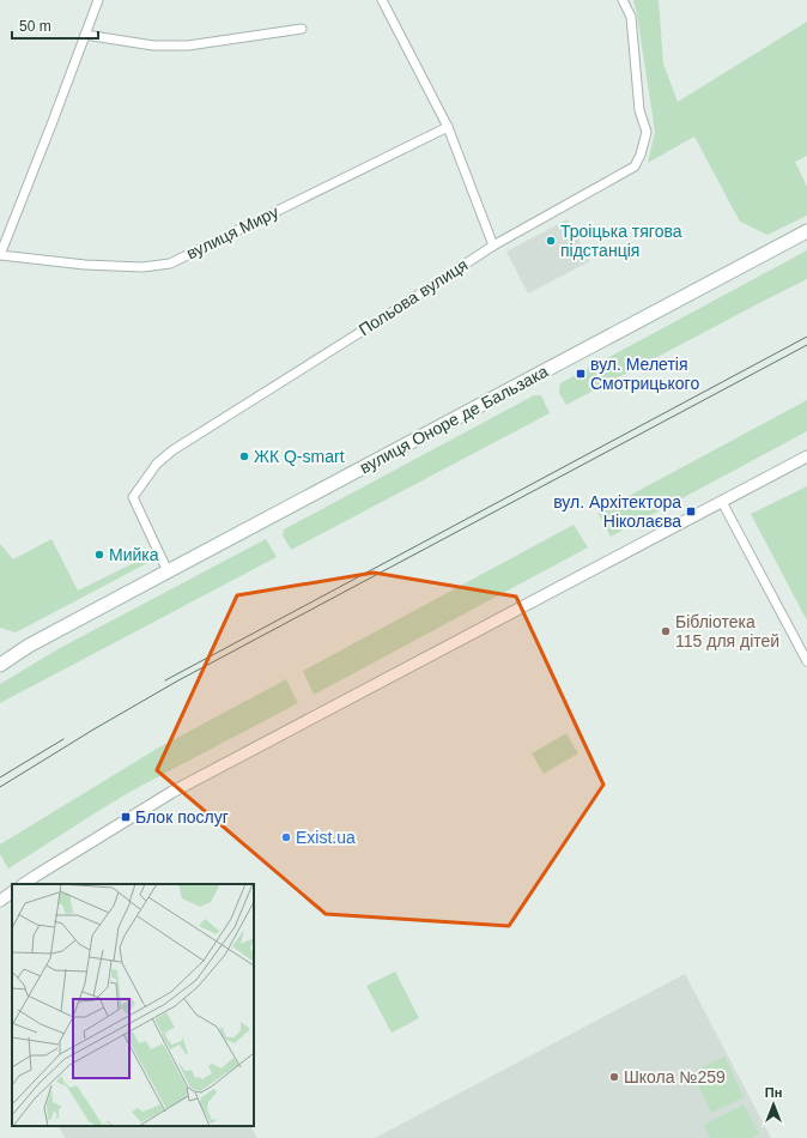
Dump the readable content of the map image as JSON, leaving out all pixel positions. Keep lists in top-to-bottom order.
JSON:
{
  "streets": {
    "main road": ["вулиця Оноре де Бальзака"],
    "street": ["вулиця Миру", "Польова вулиця"]
  },
  "crossings": [
    ["Польова вулиця", "вулиця Оноре де Бальзака"]
  ],
  "places": {
    "other": [
      "Троiцька тягова пiдстанцiя",
      "ЖК Q-smart",
      "Мийка",
      "Бібліотека 115 для дітей",
      "Exist.ua",
      "Школа №259"
    ],
    "transit": ["вул. Мелетія Смотрицького", "вул. Архітектора Ніколаєва", "Блок послуг"]
  },
  "scale_bar": "50 m",
  "north": "top"
}
